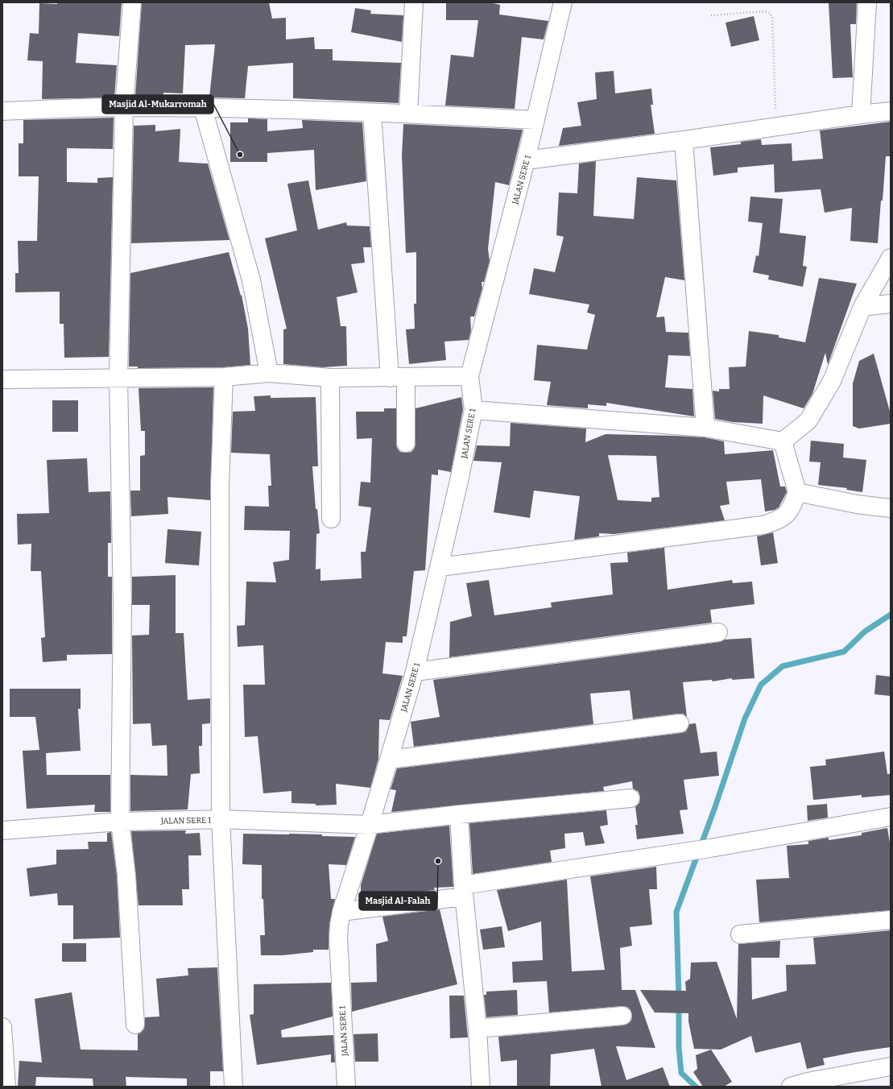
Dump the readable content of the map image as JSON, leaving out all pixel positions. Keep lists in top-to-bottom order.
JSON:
{
  "streets": {
    "street": ["JALAN SERE 1"]
  },
  "places": ["Masjid Al-Mukarromah", "Masjid Al-Falah"]
}
